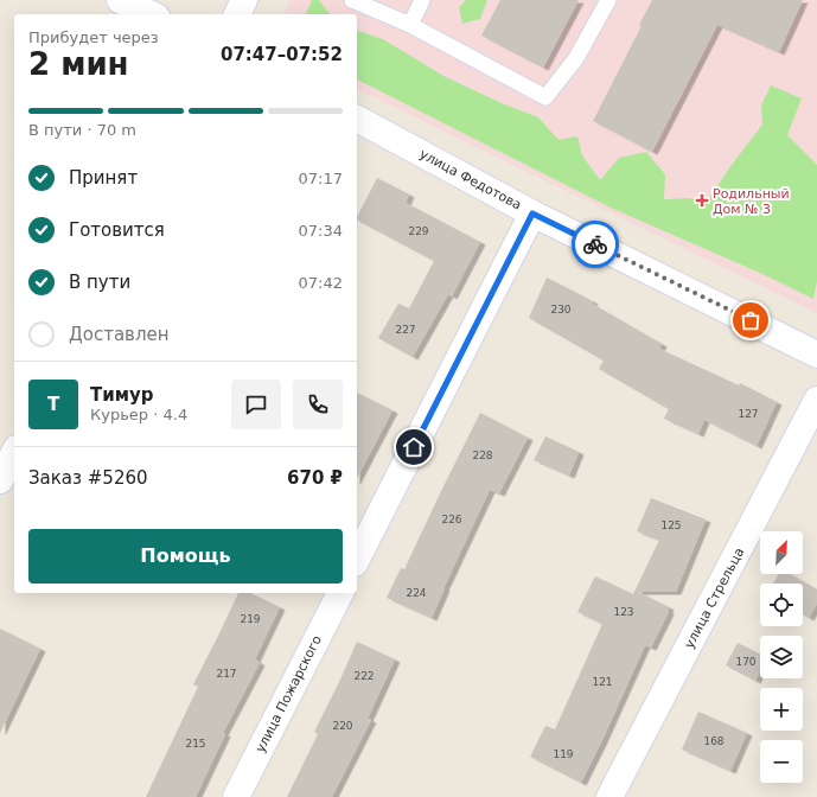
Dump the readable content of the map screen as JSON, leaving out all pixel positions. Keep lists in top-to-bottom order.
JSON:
{
  "streets": {
    "street": ["улица Федотова", "улица Стрельца", "улица Пожарского"]
  },
  "places": {
    "health": ["Родильный Дом № 3"]
  },
  "house_numbers": [
    "229",
    "230",
    "227",
    "127",
    "228",
    "226",
    "125",
    "224",
    "123",
    "219",
    "170",
    "217",
    "222",
    "121",
    "220",
    "168",
    "215",
    "119"
  ],
  "north": "top right",
  "page": {
    "heading": ["2 мин", "Прибудет через", "07:47–07:52"],
    "panel": [
      "Тимур",
      "Курьер · 4.4",
      "Заказ #5260",
      "670 ₽"
    ],
    "bar": "В пути · 70 m",
    "list": [
      ["Принят", "07:17"],
      ["Готовится", "07:34"],
      ["В пути", "07:42"],
      "Доставлен"
    ],
    "round": "Т",
    "buttons": "Помощь",
    "map_buttons": ["+", "−"]
  }
}
